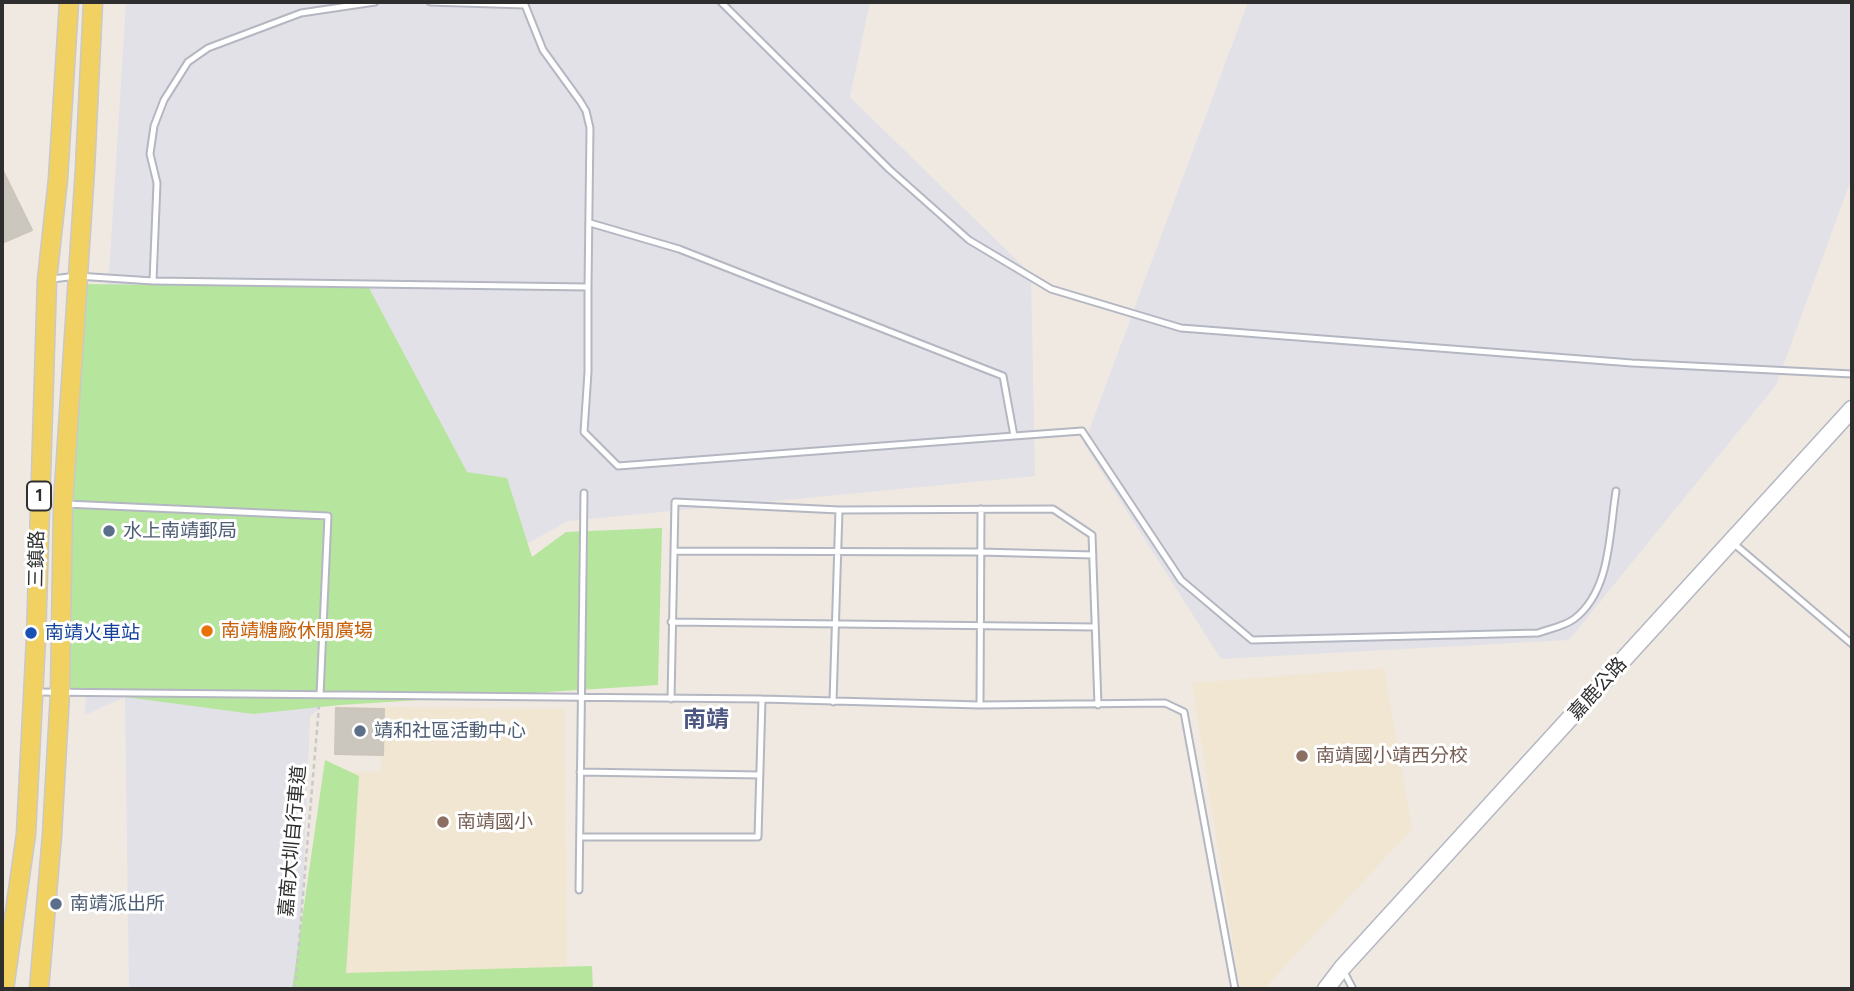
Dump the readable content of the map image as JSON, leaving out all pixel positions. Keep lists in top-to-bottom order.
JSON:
{
  "streets": {
    "main road": ["1", "三鎮路", "嘉鹿公路"],
    "path": ["嘉南大圳自行車道"]
  },
  "districts": ["南靖"],
  "places": [
    "水上南靖郵局",
    "南靖糖廠休閒廣場",
    "南靖火車站",
    "靖和社區活動中心",
    "南靖國小靖西分校",
    "南靖國小",
    "南靖派出所"
  ]
}
